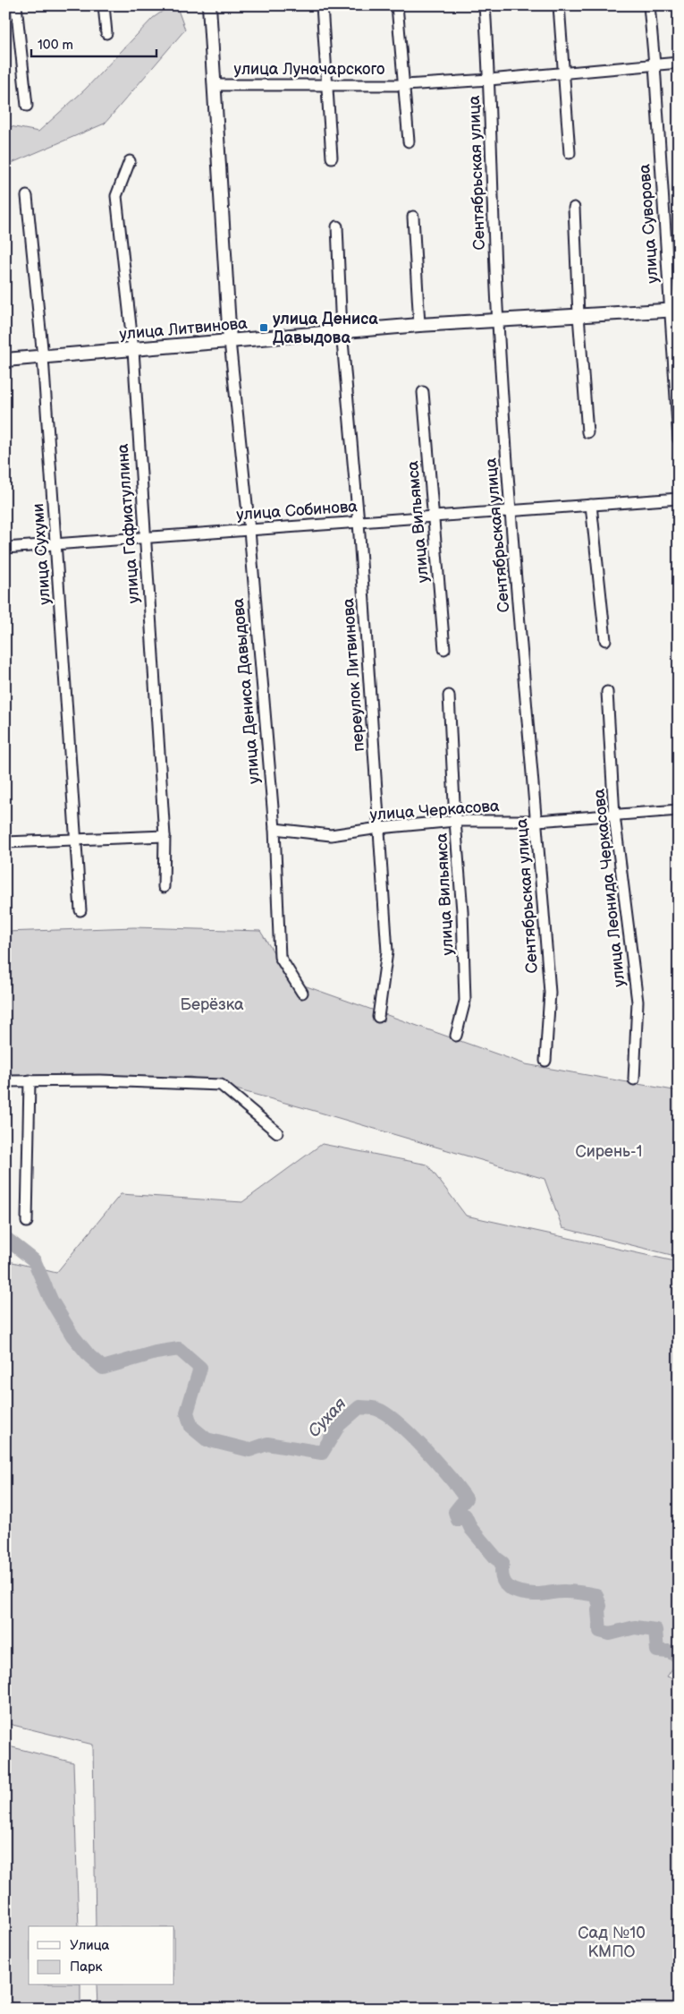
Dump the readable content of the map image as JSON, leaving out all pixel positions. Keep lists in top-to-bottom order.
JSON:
{
  "streets": {
    "street": [
      "улица Луначарского",
      "Сентябрьская улица",
      "улица Суворова",
      "улица Литвинова",
      "улица Собинова",
      "улица Вильямса",
      "улица Гафиатуллина",
      "улица Сухуми",
      "переулок Литвинова",
      "улица Дениса Давыдова",
      "улица Черкасова",
      "улица Леонида Черкасова"
    ]
  },
  "crossings": [
    ["улица Луначарского", "Сентябрьская улица"],
    ["улица Луначарского", "улица Суворова"],
    ["улица Луначарского", "улица Дениса Давыдова"],
    ["Сентябрьская улица", "улица Литвинова"],
    ["Сентябрьская улица", "улица Собинова"],
    ["Сентябрьская улица", "улица Черкасова"],
    ["улица Суворова", "улица Литвинова"],
    ["улица Литвинова", "улица Гафиатуллина"],
    ["улица Литвинова", "улица Сухуми"],
    ["улица Литвинова", "переулок Литвинова"],
    ["улица Литвинова", "улица Дениса Давыдова"],
    ["улица Собинова", "улица Вильямса"],
    ["улица Собинова", "улица Гафиатуллина"],
    ["улица Собинова", "улица Сухуми"],
    ["улица Собинова", "переулок Литвинова"],
    ["улица Собинова", "улица Дениса Давыдова"],
    ["улица Вильямса", "улица Черкасова"],
    ["переулок Литвинова", "улица Черкасова"],
    ["улица Дениса Давыдова", "улица Черкасова"],
    ["улица Черкасова", "улица Леонида Черкасова"]
  ],
  "water": ["Сухая"],
  "parks": ["Берёзка", "Сирень-1", "Сад №10 КМПО"],
  "places": {
    "transit": ["улица Дениса Давыдова"]
  },
  "legend": ["Улица", "Парк"],
  "scale_bar": "100 m"
}
